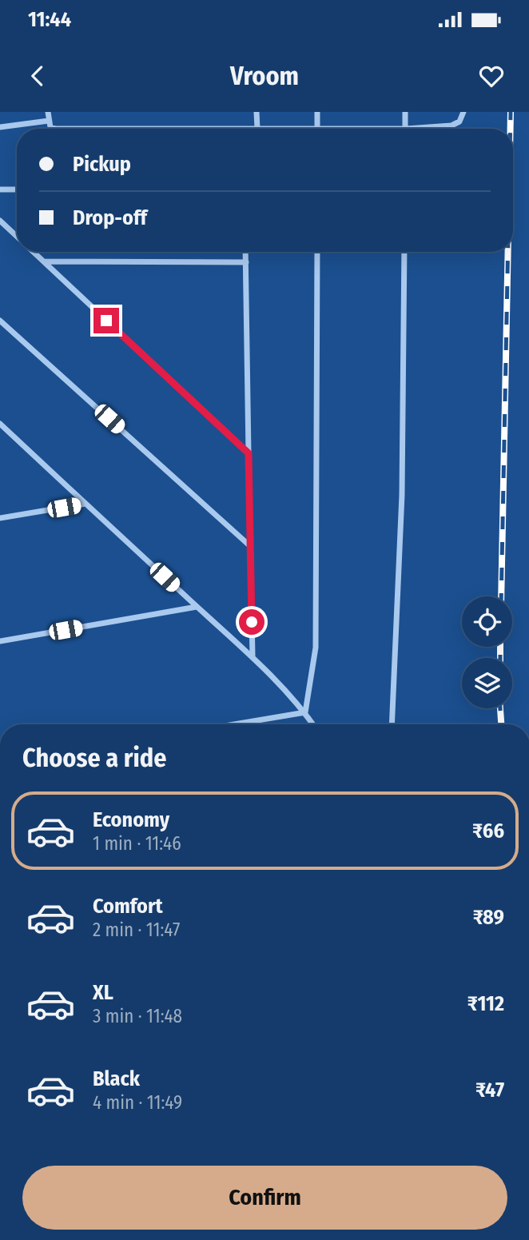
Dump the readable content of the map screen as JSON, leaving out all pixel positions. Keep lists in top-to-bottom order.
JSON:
{
  "page": {
    "status": "11:44",
    "header": "Vroom",
    "banner": ["Pickup", "Drop-off"],
    "heading": "Choose a ride",
    "list": [
      {
        "name": "Economy",
        "note": "1 min · 11:46",
        "value": "₹66"
      },
      {
        "name": "Comfort",
        "note": "2 min · 11:47",
        "value": "₹89"
      },
      {
        "name": "XL",
        "note": "3 min · 11:48",
        "value": "₹112"
      },
      {
        "name": "Black",
        "note": "4 min · 11:49",
        "value": "₹47"
      }
    ],
    "buttons": "Confirm"
  }
}
